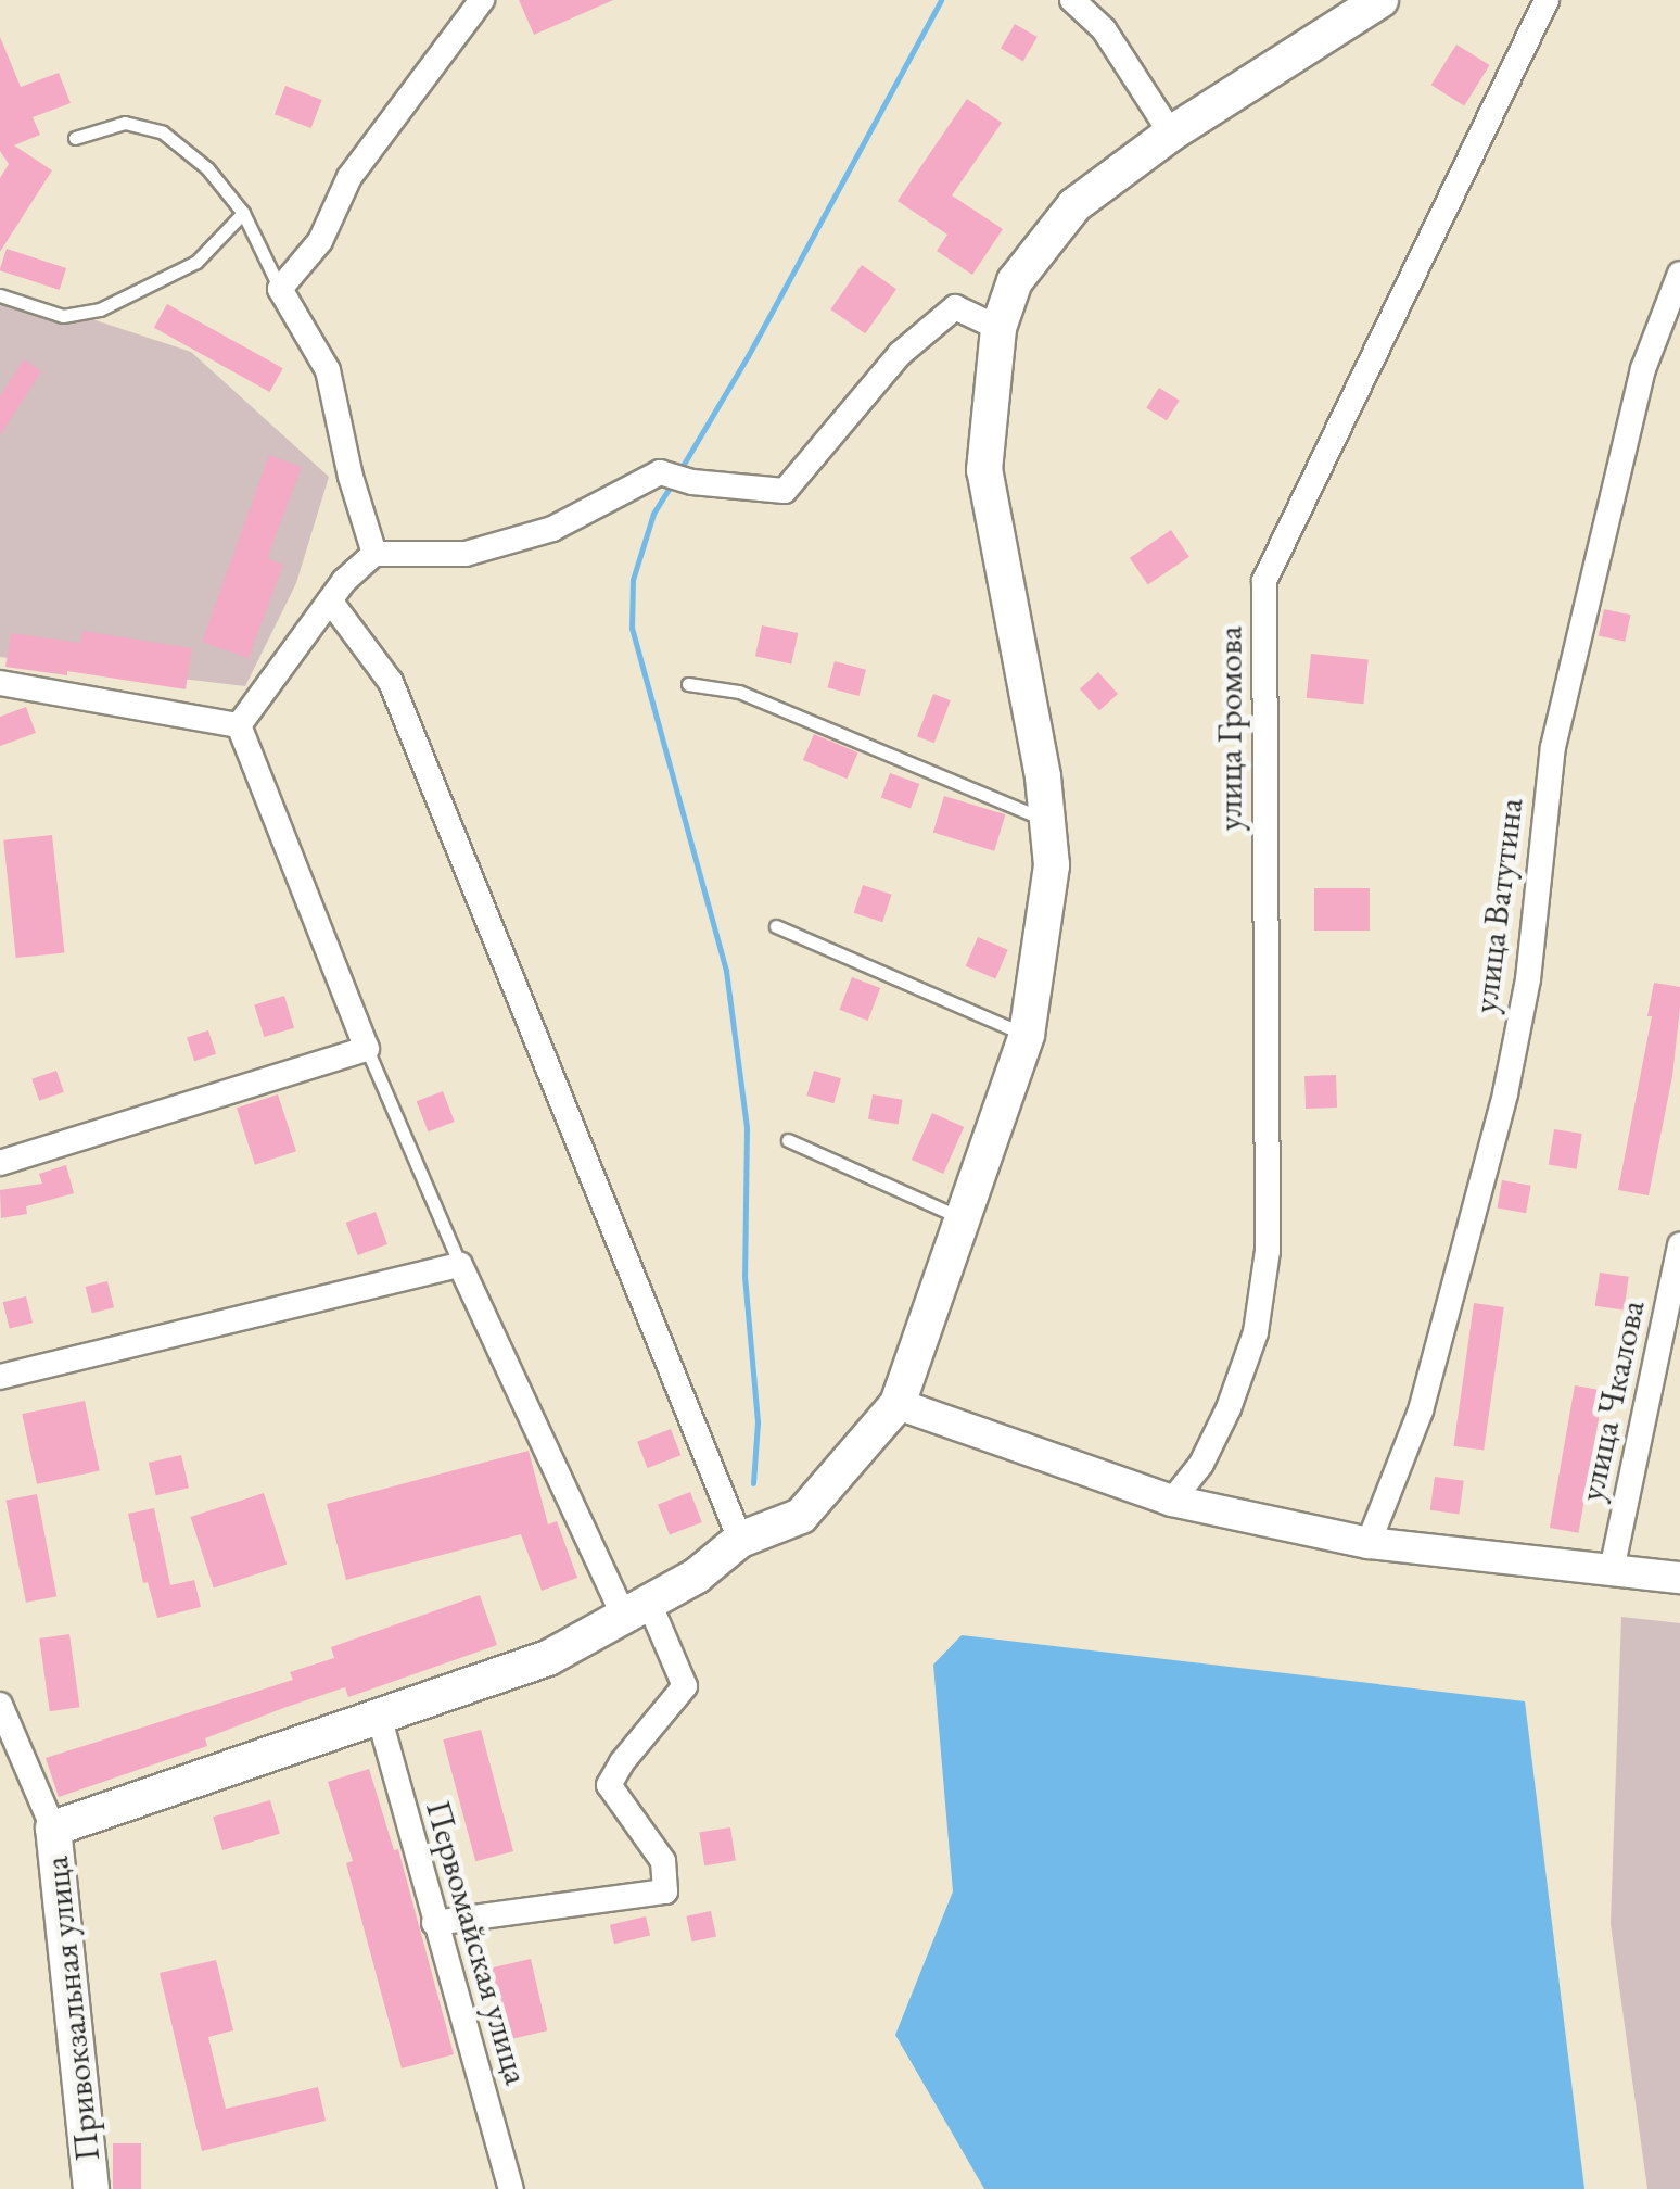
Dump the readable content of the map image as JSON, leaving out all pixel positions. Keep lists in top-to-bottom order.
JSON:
{
  "streets": {
    "main road": ["Привокзальная улица"],
    "street": [
      "улица Громова",
      "улица Ватутина",
      "улица Чкалова",
      "Первомайская улица"
    ]
  }
}
